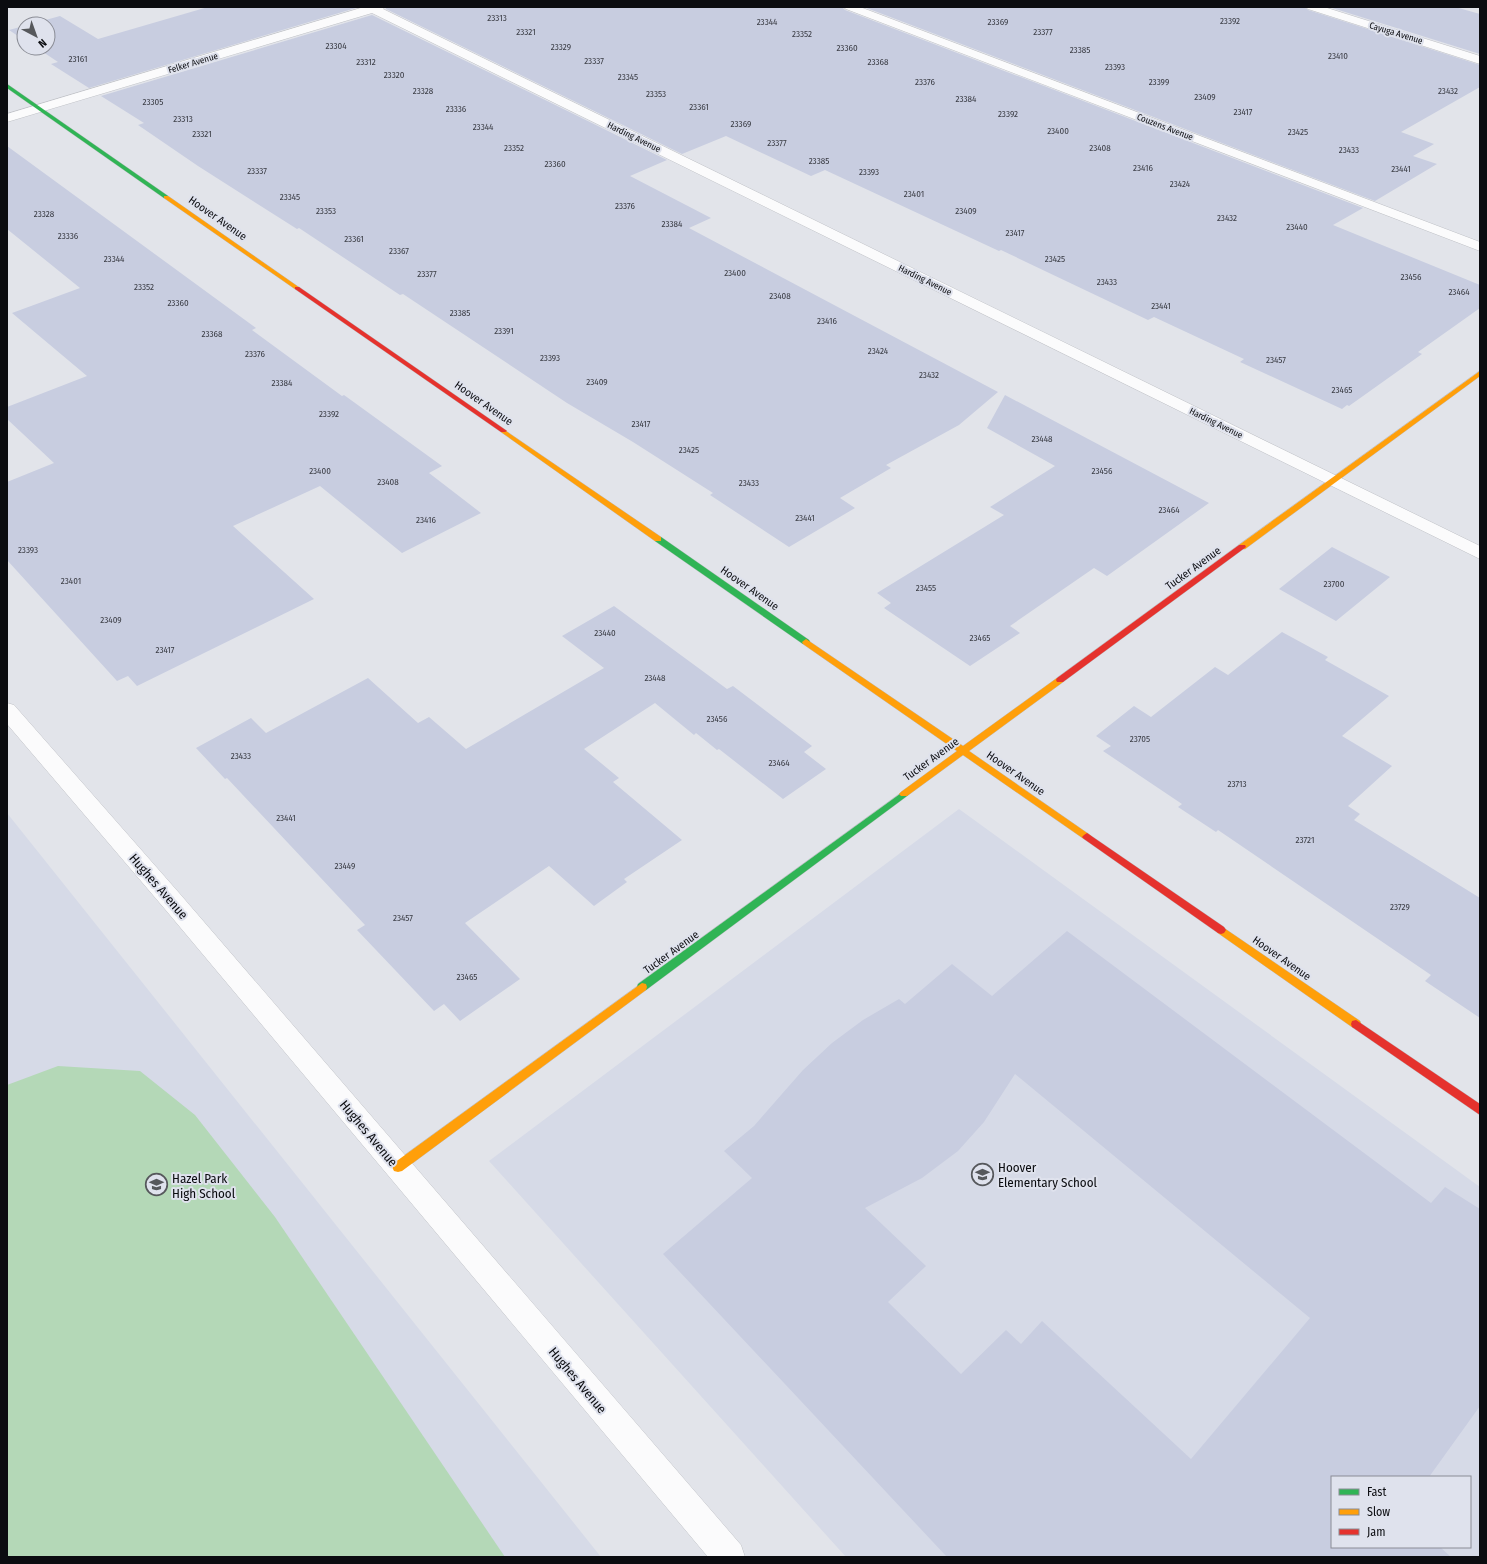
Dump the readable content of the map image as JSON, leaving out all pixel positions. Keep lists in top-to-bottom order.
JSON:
{
  "streets": {
    "street": [
      "Cayuga Avenue",
      "Felker Avenue",
      "Couzens Avenue",
      "Harding Avenue",
      "Hoover Avenue",
      "Tucker Avenue",
      "Hughes Avenue"
    ]
  },
  "crossings": [
    ["Felker Avenue", "Harding Avenue"],
    ["Felker Avenue", "Hoover Avenue"],
    ["Harding Avenue", "Tucker Avenue"],
    ["Hoover Avenue", "Tucker Avenue"],
    ["Tucker Avenue", "Hughes Avenue"]
  ],
  "places": {
    "school or university": ["Hoover Elementary School", "Hazel Park High School"]
  },
  "house_numbers": [
    "23313",
    "23392",
    "23344",
    "23369",
    "23321",
    "23377",
    "23352",
    "23304",
    "23329",
    "23360",
    "23385",
    "23410",
    "23161",
    "23337",
    "23312",
    "23368",
    "23393",
    "23320",
    "23345",
    "23376",
    "23399",
    "23328",
    "23432",
    "23353",
    "23409",
    "23384",
    "23305",
    "23361",
    "23336",
    "23417",
    "23392",
    "23313",
    "23369",
    "23344",
    "23400",
    "23425",
    "23321",
    "23377",
    "23352",
    "23408",
    "23433",
    "23385",
    "23360",
    "23416",
    "23441",
    "23337",
    "23393",
    "23424",
    "23401",
    "23345",
    "23376",
    "23353",
    "23409",
    "23328",
    "23432",
    "23384",
    "23440",
    "23417",
    "23336",
    "23361",
    "23367",
    "23344",
    "23425",
    "23400",
    "23377",
    "23456",
    "23433",
    "23352",
    "23464",
    "23408",
    "23360",
    "23441",
    "23385",
    "23416",
    "23391",
    "23368",
    "23424",
    "23376",
    "23393",
    "23457",
    "23432",
    "23409",
    "23384",
    "23465",
    "23392",
    "23417",
    "23448",
    "23425",
    "23400",
    "23456",
    "23408",
    "23433",
    "23464",
    "23441",
    "23416",
    "23393",
    "23401",
    "23700",
    "23455",
    "23409",
    "23440",
    "23465",
    "23417",
    "23448",
    "23456",
    "23705",
    "23433",
    "23464",
    "23713",
    "23441",
    "23721",
    "23449",
    "23729",
    "23457",
    "23465"
  ],
  "legend": ["Fast", "Slow", "Jam"],
  "north": "bottom right"
}
